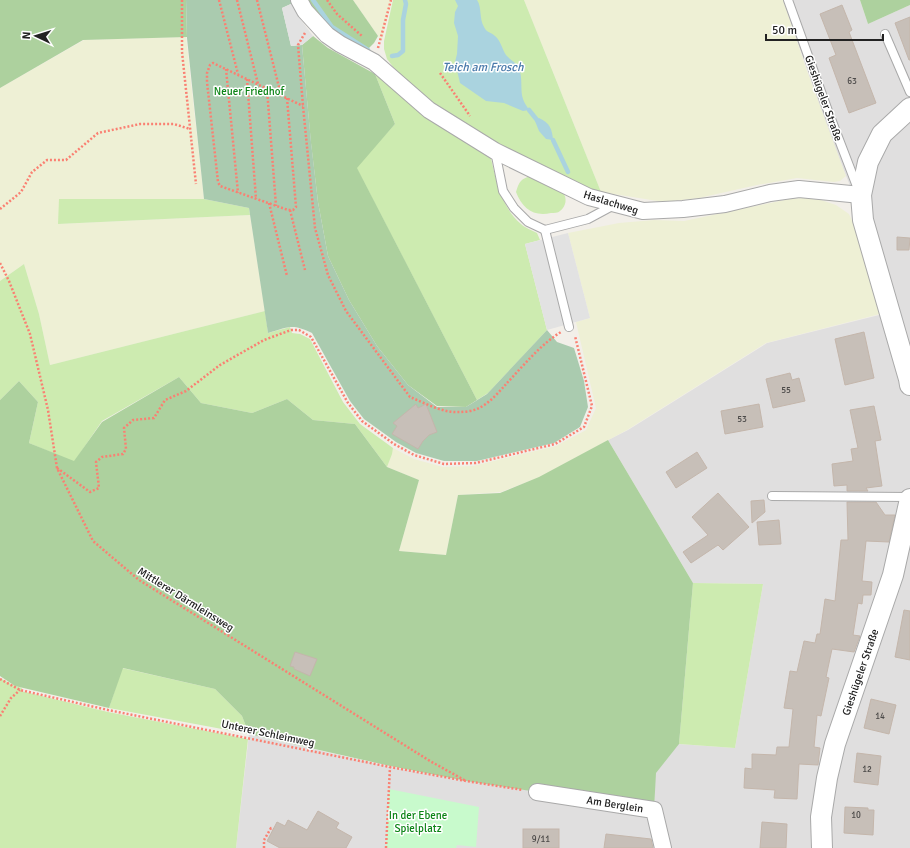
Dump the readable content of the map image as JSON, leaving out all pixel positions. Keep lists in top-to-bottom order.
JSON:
{
  "streets": {
    "street": ["Gieshügeler Straße", "Haslachweg", "Am Berglein"],
    "path": ["Mittlerer Därmleinsweg", "Unterer Schleimweg"]
  },
  "crossings": [
    ["Gieshügeler Straße", "Haslachweg"],
    ["Mittlerer Därmleinsweg", "Unterer Schleimweg"],
    ["Unterer Schleimweg", "Am Berglein"]
  ],
  "water": ["Teich am Frosch"],
  "parks": ["Neuer Friedhof", "In der Ebene Spielplatz"],
  "house_numbers": [
    "63",
    "55",
    "53",
    "14",
    "12",
    "10",
    "9/11"
  ],
  "scale_bar": "50 m",
  "north": "left"
}
